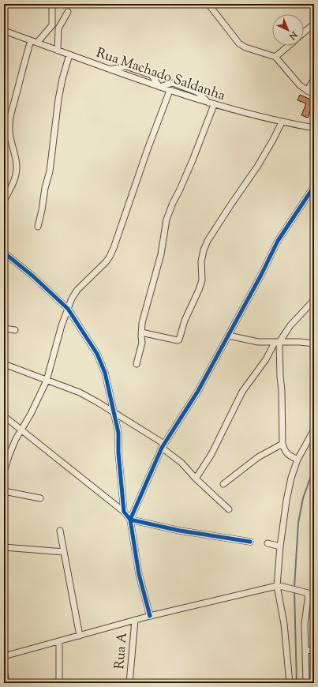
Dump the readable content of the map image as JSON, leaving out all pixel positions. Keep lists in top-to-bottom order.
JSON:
{
  "streets": {
    "street": ["Rua Machado Saldanha", "Rua A"]
  },
  "north": "bottom right"
}
